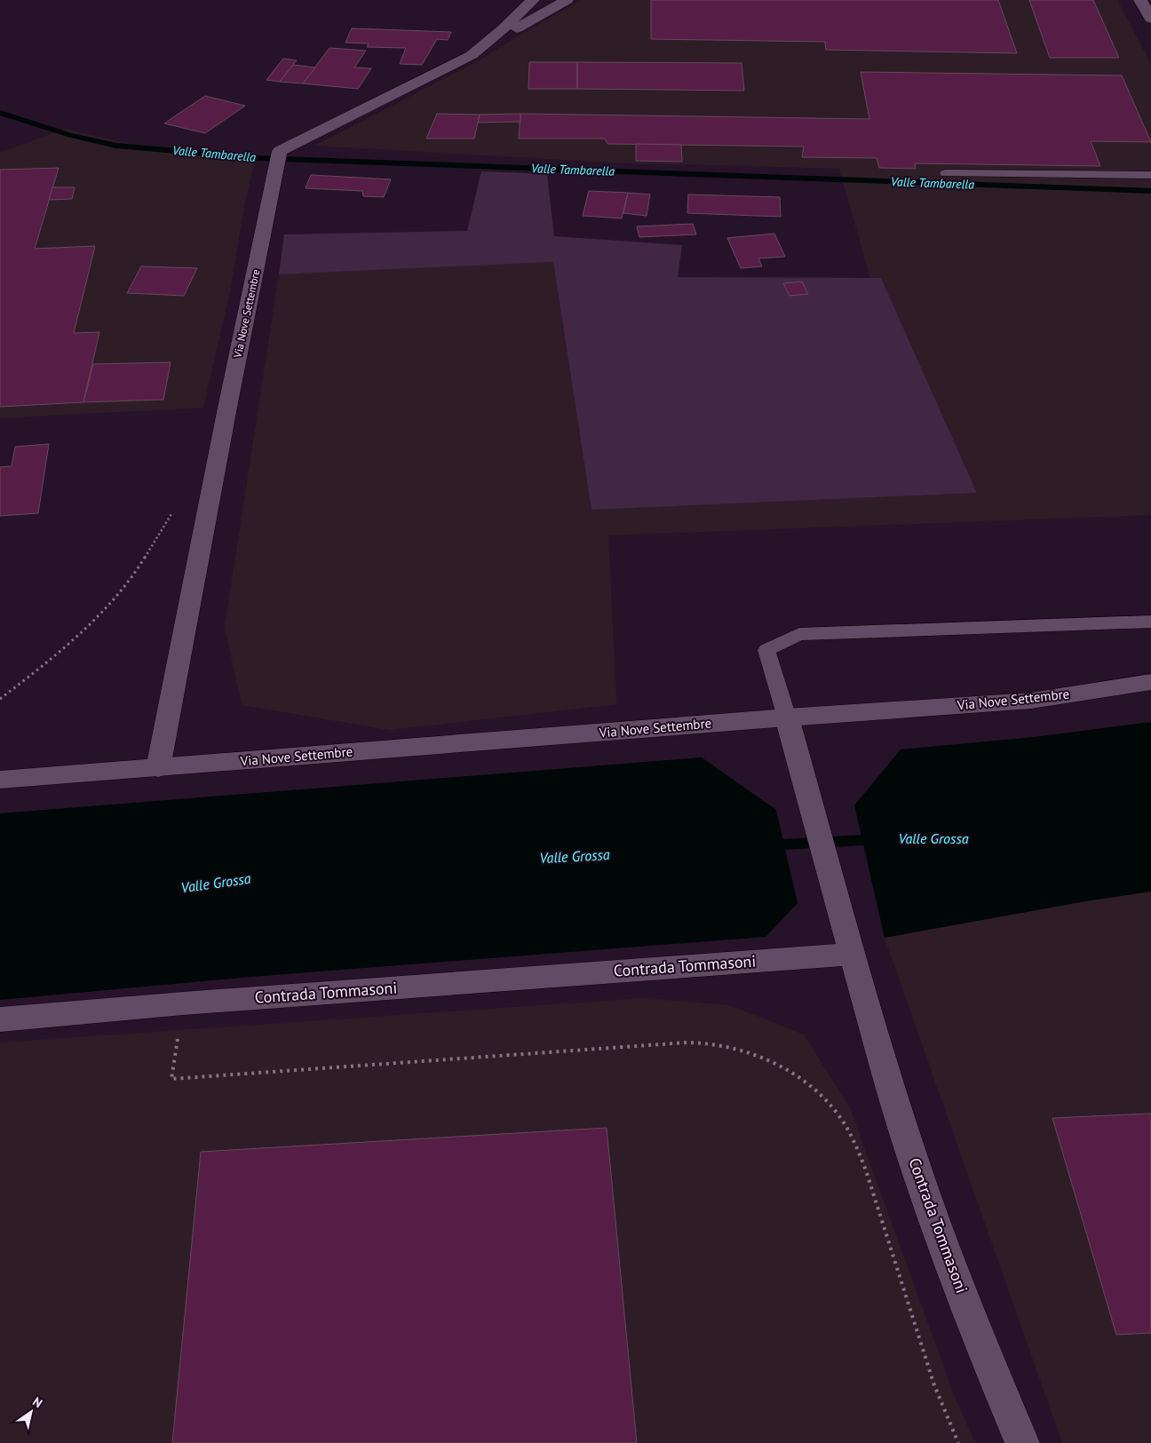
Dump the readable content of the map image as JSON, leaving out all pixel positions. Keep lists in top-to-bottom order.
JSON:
{
  "streets": {
    "street": ["Via Nove Settembre", "Contrada Tommasoni"]
  },
  "water": ["Valle Tambarella", "Valle Grossa"],
  "north": "top right"
}
